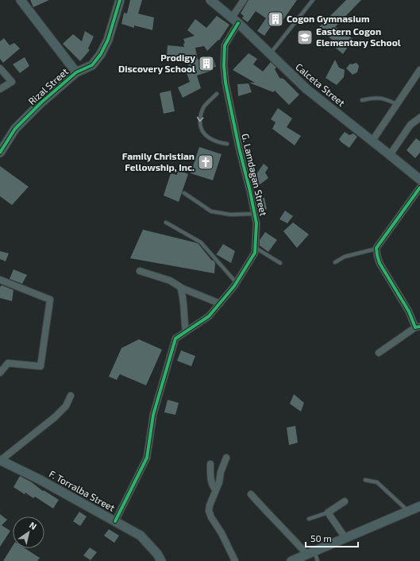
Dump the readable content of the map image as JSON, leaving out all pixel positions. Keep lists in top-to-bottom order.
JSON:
{
  "streets": {
    "street": [
      "Calceta Street",
      "Rizal Street",
      "G. Lamdagan Street",
      "F. Torralba Street"
    ]
  },
  "crossings": [
    ["Calceta Street", "G. Lamdagan Street"],
    ["G. Lamdagan Street", "F. Torralba Street"]
  ],
  "places": {
    "building": ["Cogon Gymnasium", "Prodigy Discovery School"],
    "school or university": ["Eastern Cogon Elementary School"],
    "church": ["Family Christian Fellowship, Inc."]
  },
  "scale_bar": "50 m",
  "north": "top right"
}
